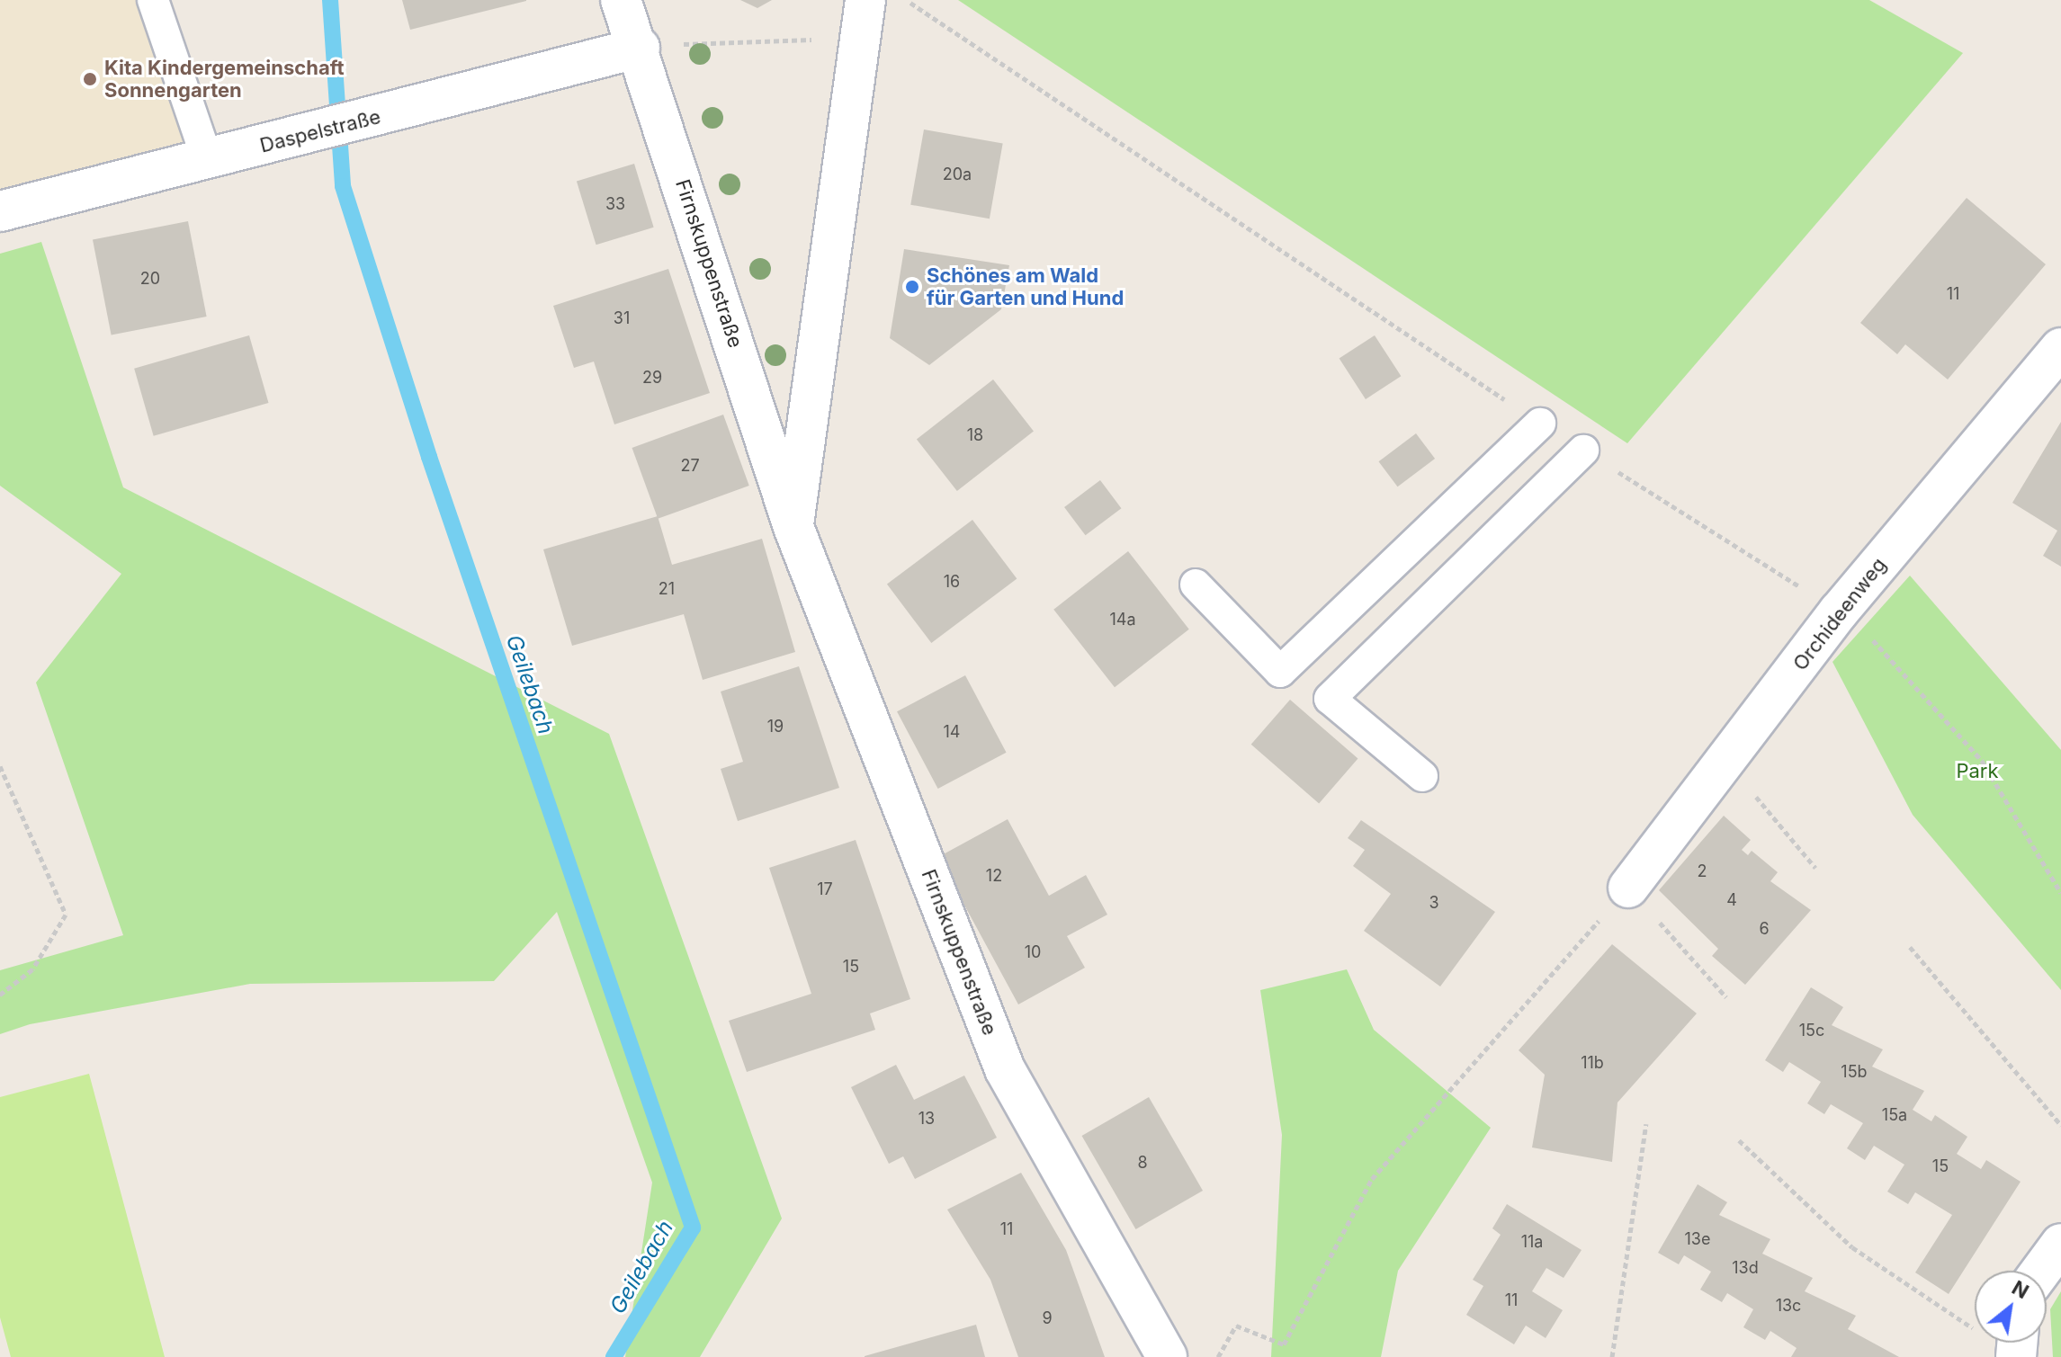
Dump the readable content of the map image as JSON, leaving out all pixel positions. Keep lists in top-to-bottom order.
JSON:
{
  "streets": {
    "street": ["Daspelstraße", "Firnskuppenstraße", "Orchideenweg"]
  },
  "crossings": [
    ["Daspelstraße", "Firnskuppenstraße"]
  ],
  "water": ["Geilebach"],
  "parks": ["Park"],
  "places": ["Kita Kindergemeinschaft Sonnengarten", "Schönes am Wald für Garten und Hund"],
  "house_numbers": [
    "20a",
    "33",
    "20",
    "11",
    "31",
    "29",
    "18",
    "27",
    "16",
    "21",
    "14a",
    "19",
    "14",
    "2",
    "12",
    "17",
    "4",
    "3",
    "6",
    "10",
    "15",
    "15c",
    "11b",
    "15b",
    "15a",
    "13",
    "8",
    "15",
    "11",
    "13e",
    "11a",
    "13d",
    "11",
    "13c",
    "9"
  ],
  "north": "top right"
}
